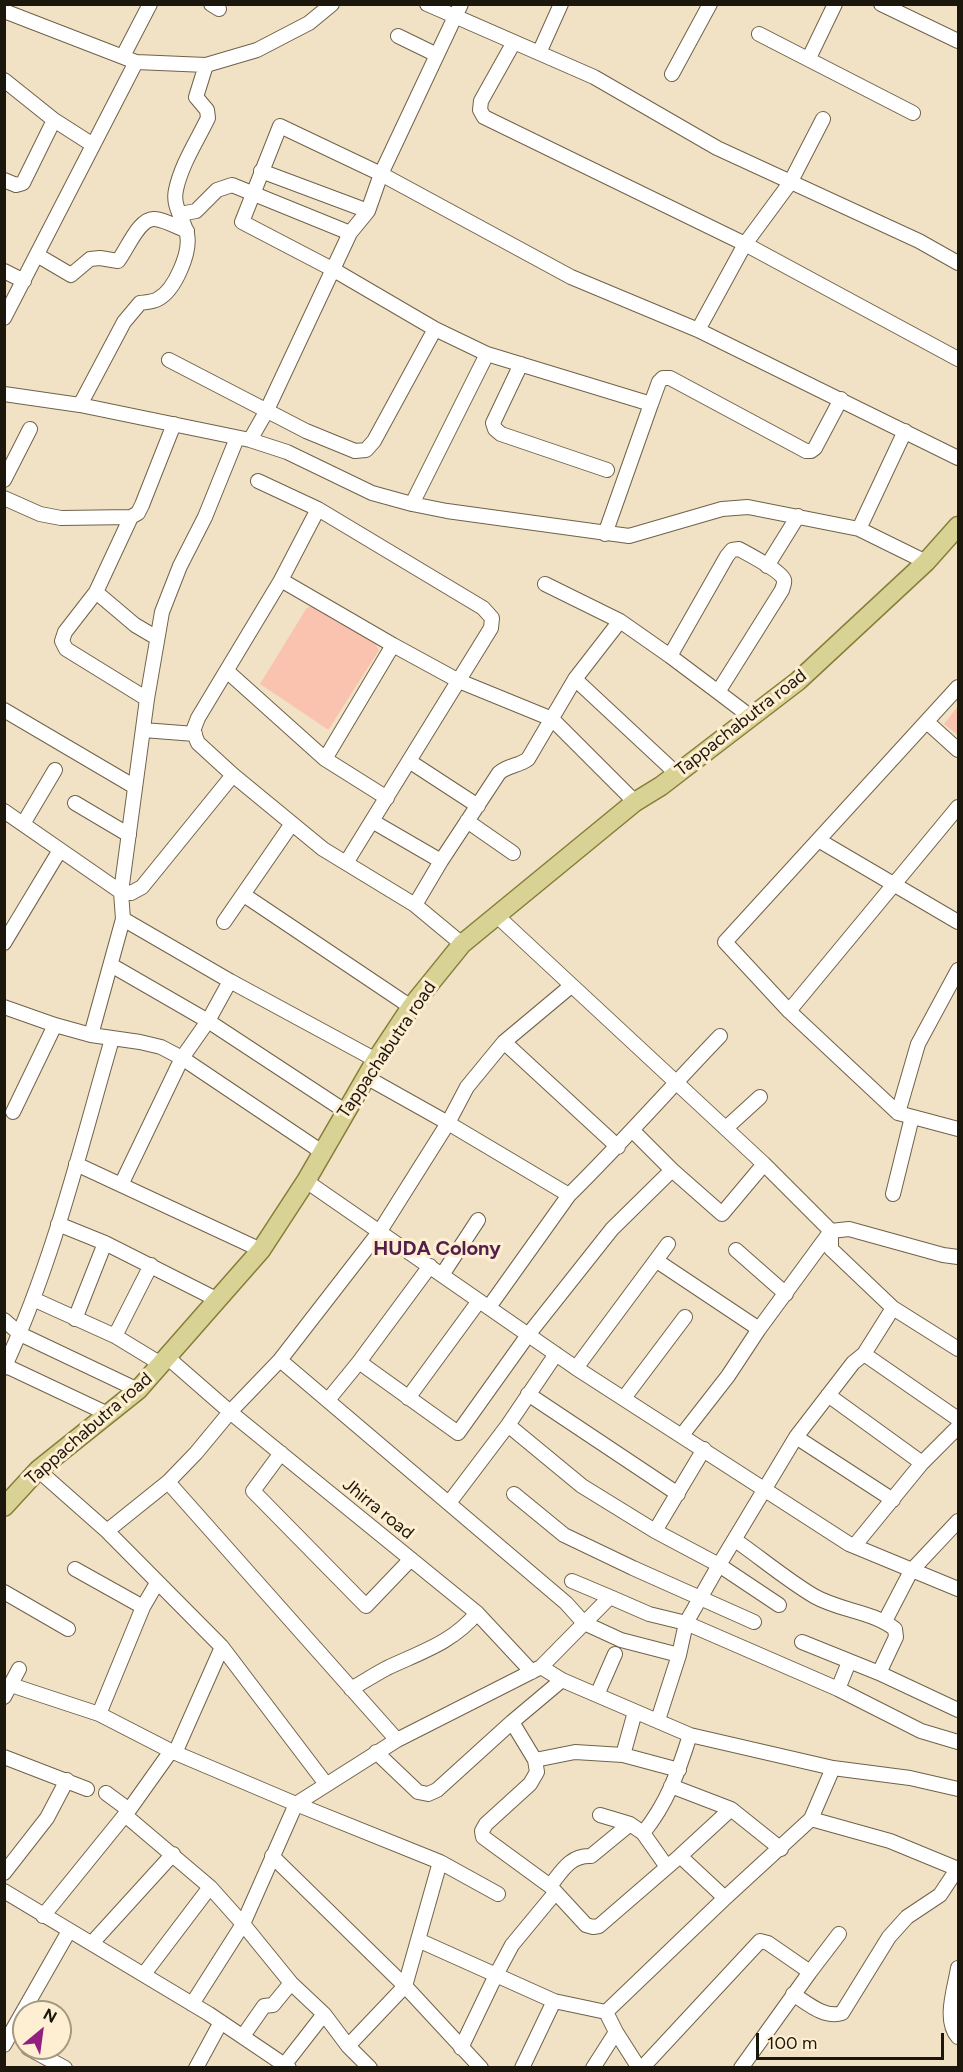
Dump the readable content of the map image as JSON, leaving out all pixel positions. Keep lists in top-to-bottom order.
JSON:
{
  "streets": {
    "main road": ["Tappachabutra road"],
    "street": ["Jhirra road"]
  },
  "crossings": [
    ["Tappachabutra road", "Jhirra road"]
  ],
  "districts": ["HUDA Colony"],
  "scale_bar": "100 m",
  "north": "top right"
}
